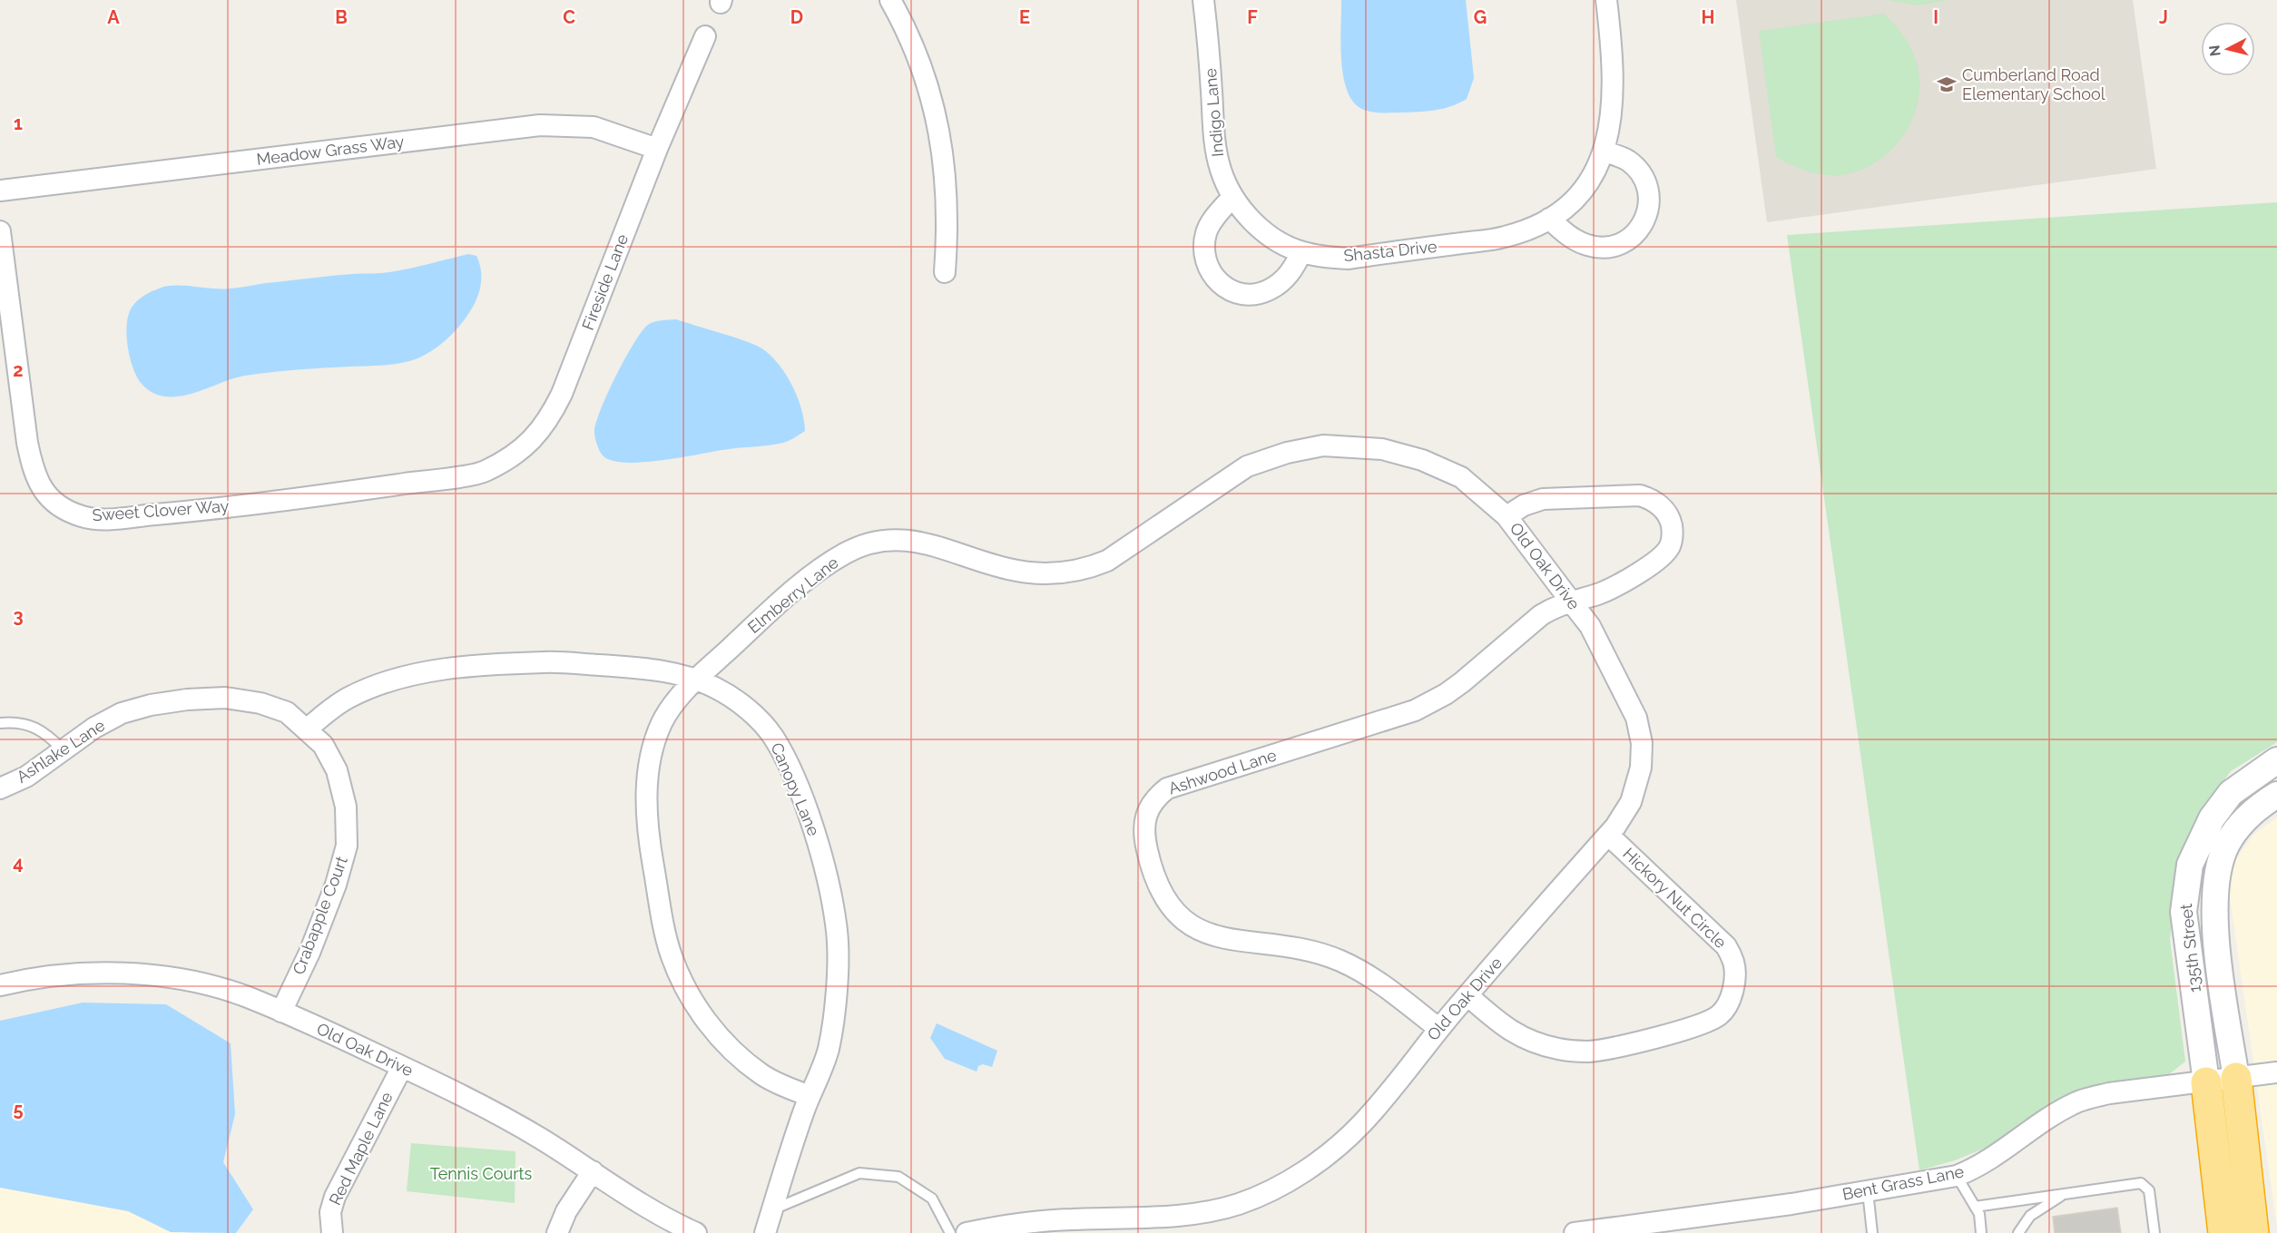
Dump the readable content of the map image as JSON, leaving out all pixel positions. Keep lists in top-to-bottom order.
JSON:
{
  "streets": {
    "street": [
      "Indigo Lane",
      "Meadow Grass Way",
      "Shasta Drive",
      "Fireside Lane",
      "Sweet Clover Way",
      "Old Oak Drive",
      "Elmberry Lane",
      "Ashlake Lane",
      "Ashwood Lane",
      "Canopy Lane",
      "Hickory Nut Circle",
      "Crabapple Court",
      "135th Street",
      "Red Maple Lane",
      "Bent Grass Lane"
    ]
  },
  "crossings": [
    ["Indigo Lane", "Shasta Drive"],
    ["Meadow Grass Way", "Fireside Lane"],
    ["Fireside Lane", "Sweet Clover Way"],
    ["Old Oak Drive", "Elmberry Lane"],
    ["Old Oak Drive", "Ashwood Lane"],
    ["Old Oak Drive", "Hickory Nut Circle"],
    ["Old Oak Drive", "Crabapple Court"],
    ["Old Oak Drive", "Red Maple Lane"],
    ["Elmberry Lane", "Ashwood Lane"],
    ["Elmberry Lane", "Canopy Lane"],
    ["Ashlake Lane", "Canopy Lane"],
    ["Ashlake Lane", "Crabapple Court"],
    ["Canopy Lane", "Crabapple Court"],
    ["135th Street", "Bent Grass Lane"]
  ],
  "parks": ["Tennis Courts"],
  "places": {
    "school or university": ["Cumberland Road Elementary School"]
  },
  "north": "left",
  "grid": {
    "columns": [
      "A",
      "B",
      "C",
      "D",
      "E",
      "F",
      "G",
      "H",
      "I",
      "J"
    ],
    "rows": [
      "1",
      "2",
      "3",
      "4",
      "5"
    ]
  }
}
